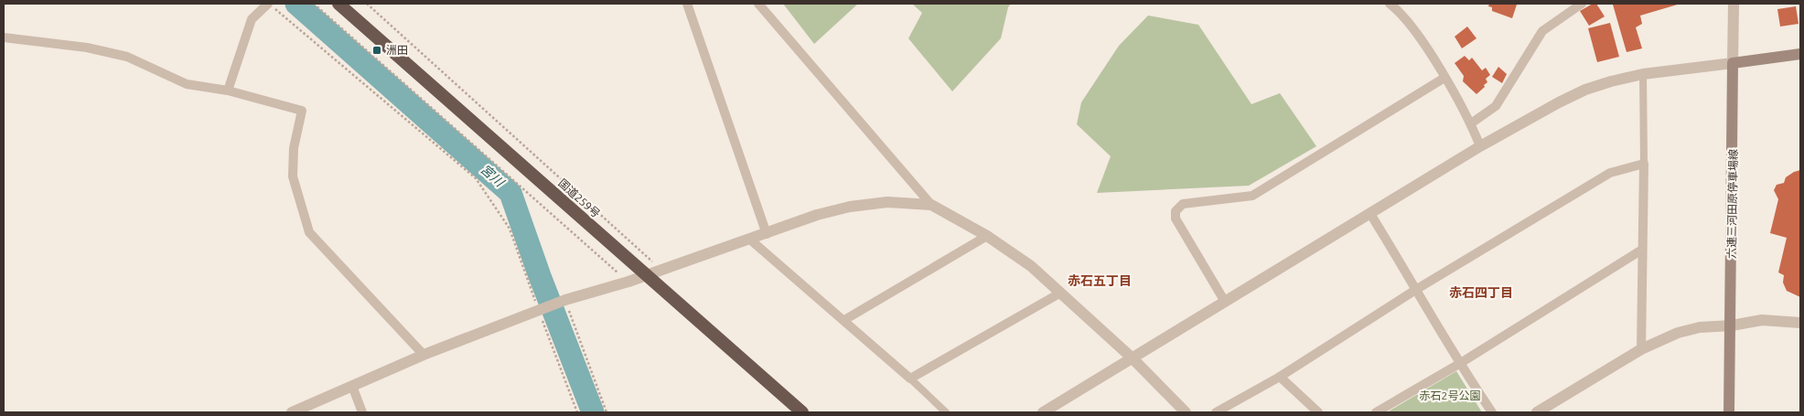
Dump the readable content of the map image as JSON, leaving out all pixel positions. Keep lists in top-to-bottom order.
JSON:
{
  "streets": {
    "highway": ["国道259号"],
    "main road": ["六連三河田原停車場線"]
  },
  "districts": ["赤石五丁目", "赤石四丁目"],
  "water": ["宮川"],
  "parks": ["赤石2号公園"],
  "places": {
    "transit": ["洲田"]
  }
}
